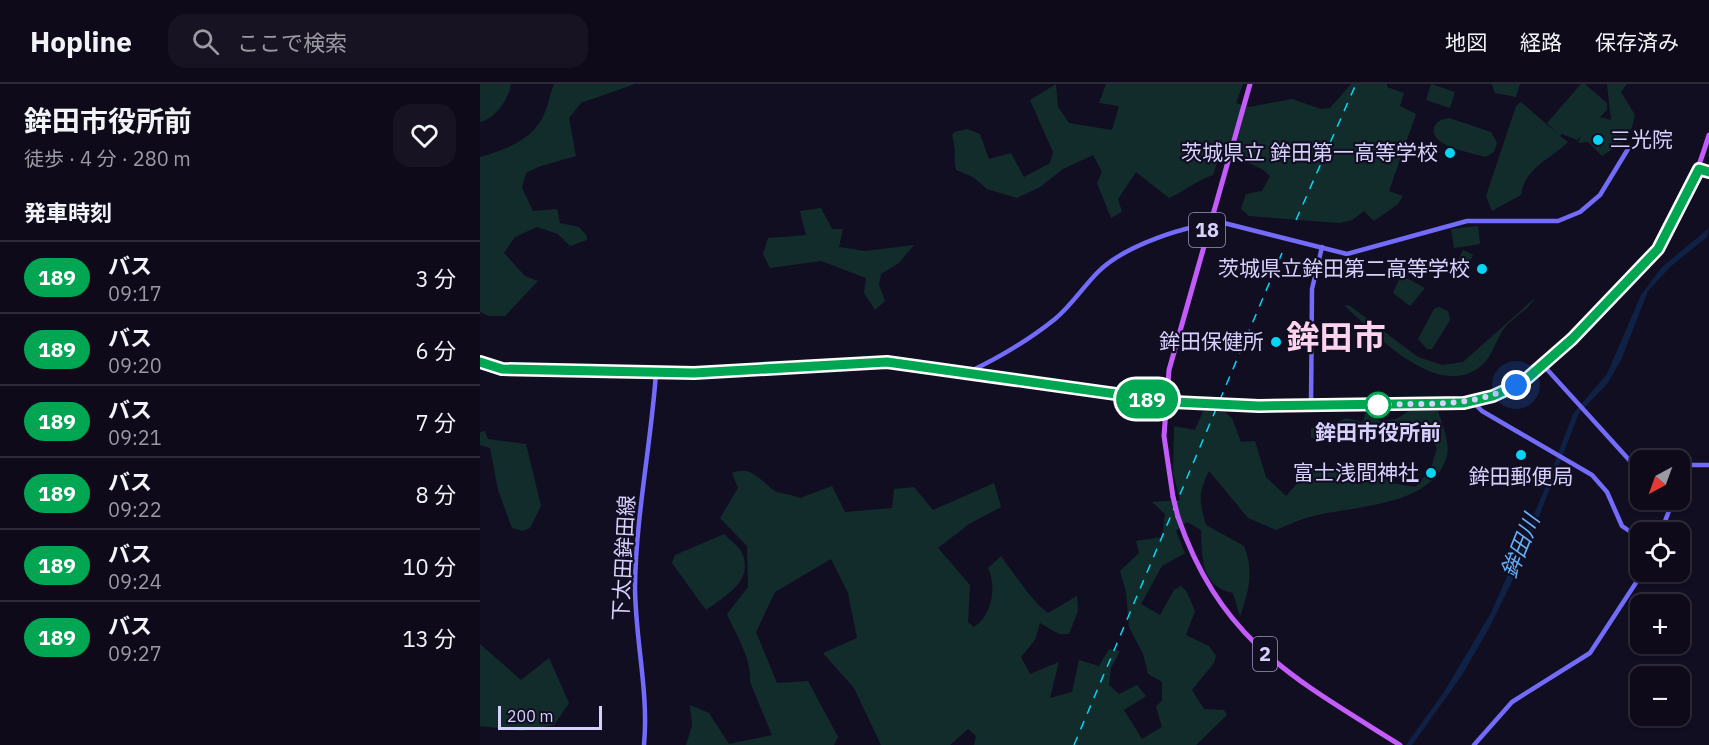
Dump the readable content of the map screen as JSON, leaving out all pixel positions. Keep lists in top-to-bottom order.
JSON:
{
  "streets": {
    "main road": ["18", "2"],
    "street": ["下太田鉾田線"]
  },
  "crossings": [
    ["18", "2"]
  ],
  "districts": ["鉾田市"],
  "water": ["鉾田川"],
  "places": [
    "三光院",
    "茨城県立 鉾田第一高等学校",
    "茨城県立鉾田第二高等学校",
    "鉾田保健所",
    "鉾田市役所前",
    "鉾田郵便局",
    "富士浅間神社"
  ],
  "lines": ["bus line 189"],
  "scale_bar": "200 m",
  "north": "bottom left",
  "page": {
    "header": "Hopline",
    "search": "ここで検索",
    "nav": ["地図", "経路", "保存済み"],
    "heading": [
      ["鉾田市役所前", "徒歩 · 4 分 · 280 m"],
      "発車時刻"
    ],
    "on_map": "189",
    "list": [
      {
        "mark": "189",
        "name": "バス",
        "note": "09:17",
        "value": "3 分"
      },
      {
        "mark": "189",
        "name": "バス",
        "note": "09:20",
        "value": "6 分"
      },
      {
        "mark": "189",
        "name": "バス",
        "note": "09:21",
        "value": "7 分"
      },
      {
        "mark": "189",
        "name": "バス",
        "note": "09:22",
        "value": "8 分"
      },
      {
        "mark": "189",
        "name": "バス",
        "note": "09:24",
        "value": "10 分"
      },
      {
        "mark": "189",
        "name": "バス",
        "note": "09:27",
        "value": "13 分"
      }
    ],
    "map_buttons": ["+", "−"],
    "scale": "200 m"
  }
}
